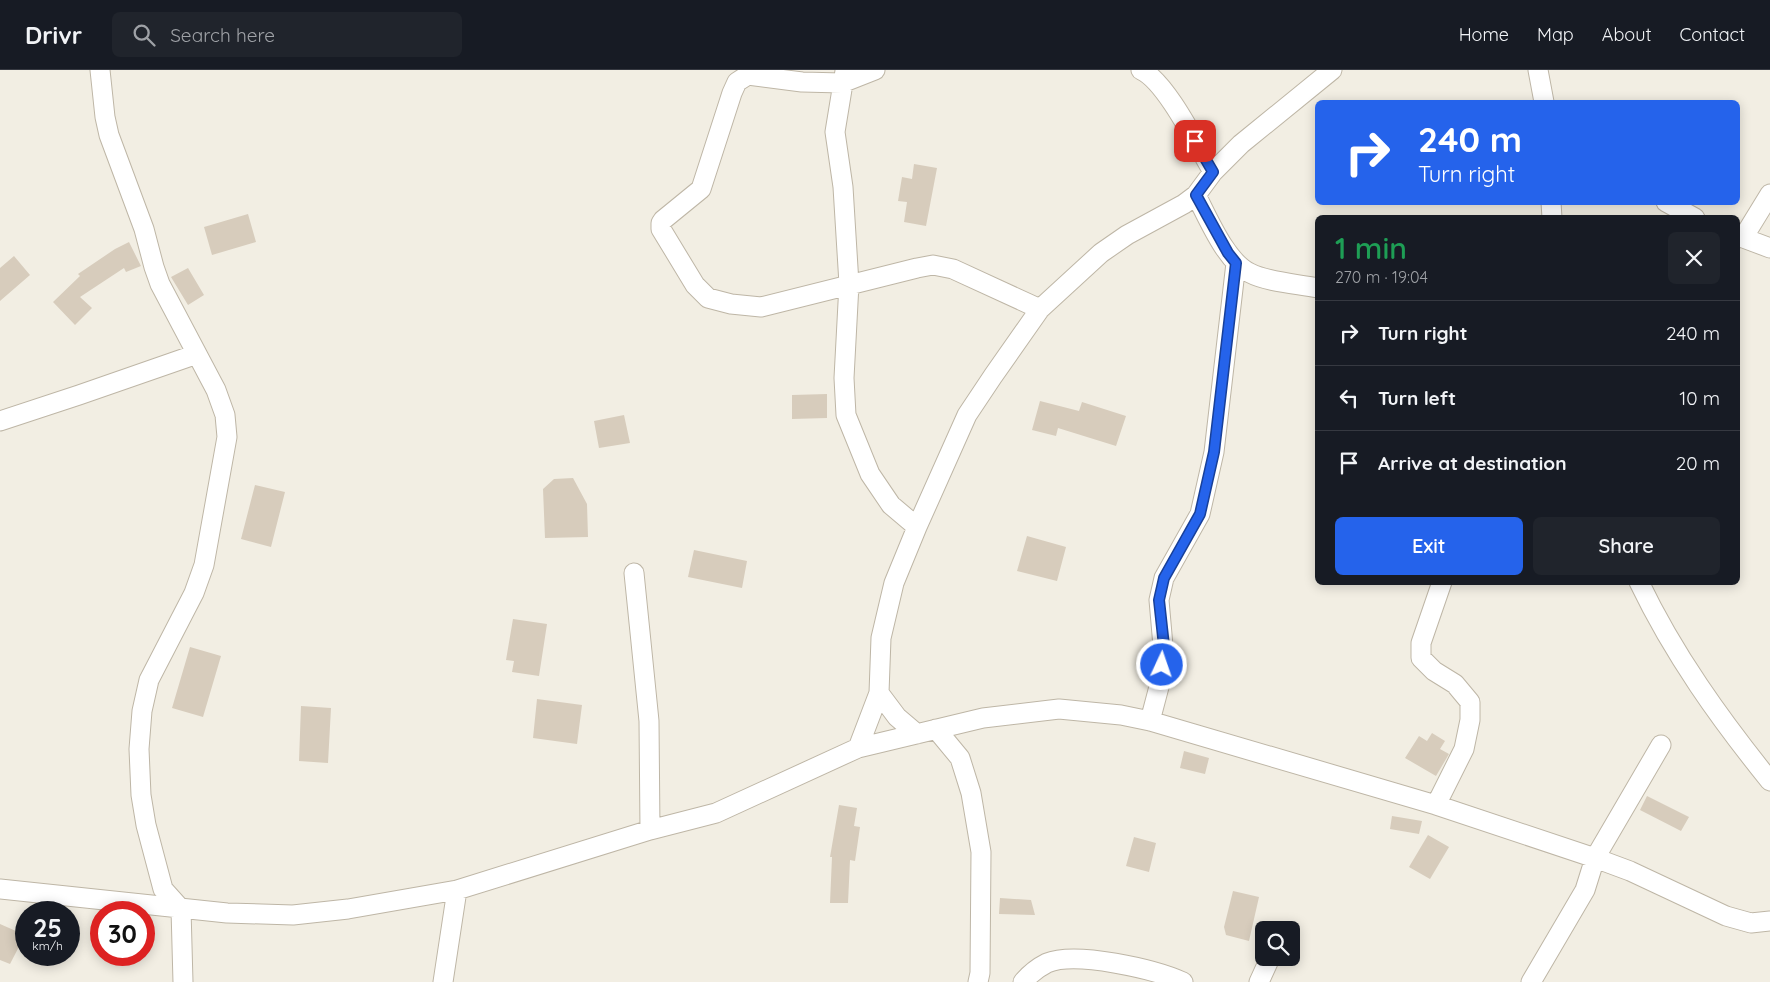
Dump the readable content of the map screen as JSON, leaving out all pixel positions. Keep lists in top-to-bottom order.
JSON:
{
  "page": {
    "header": "Drivr",
    "search": "Search here",
    "nav": [
      "Home",
      "Map",
      "About",
      "Contact"
    ],
    "turn": ["240 m", "Turn right"],
    "heading": ["1 min", "270 m · 19:04"],
    "list": [
      {
        "name": "Turn right",
        "value": "240 m"
      },
      {
        "name": "Turn left",
        "value": "10 m"
      },
      {
        "name": "Arrive at destination",
        "value": "20 m"
      }
    ],
    "buttons": ["Exit", "Share"],
    "speed": "25 km/h",
    "limit": "30"
  }
}
